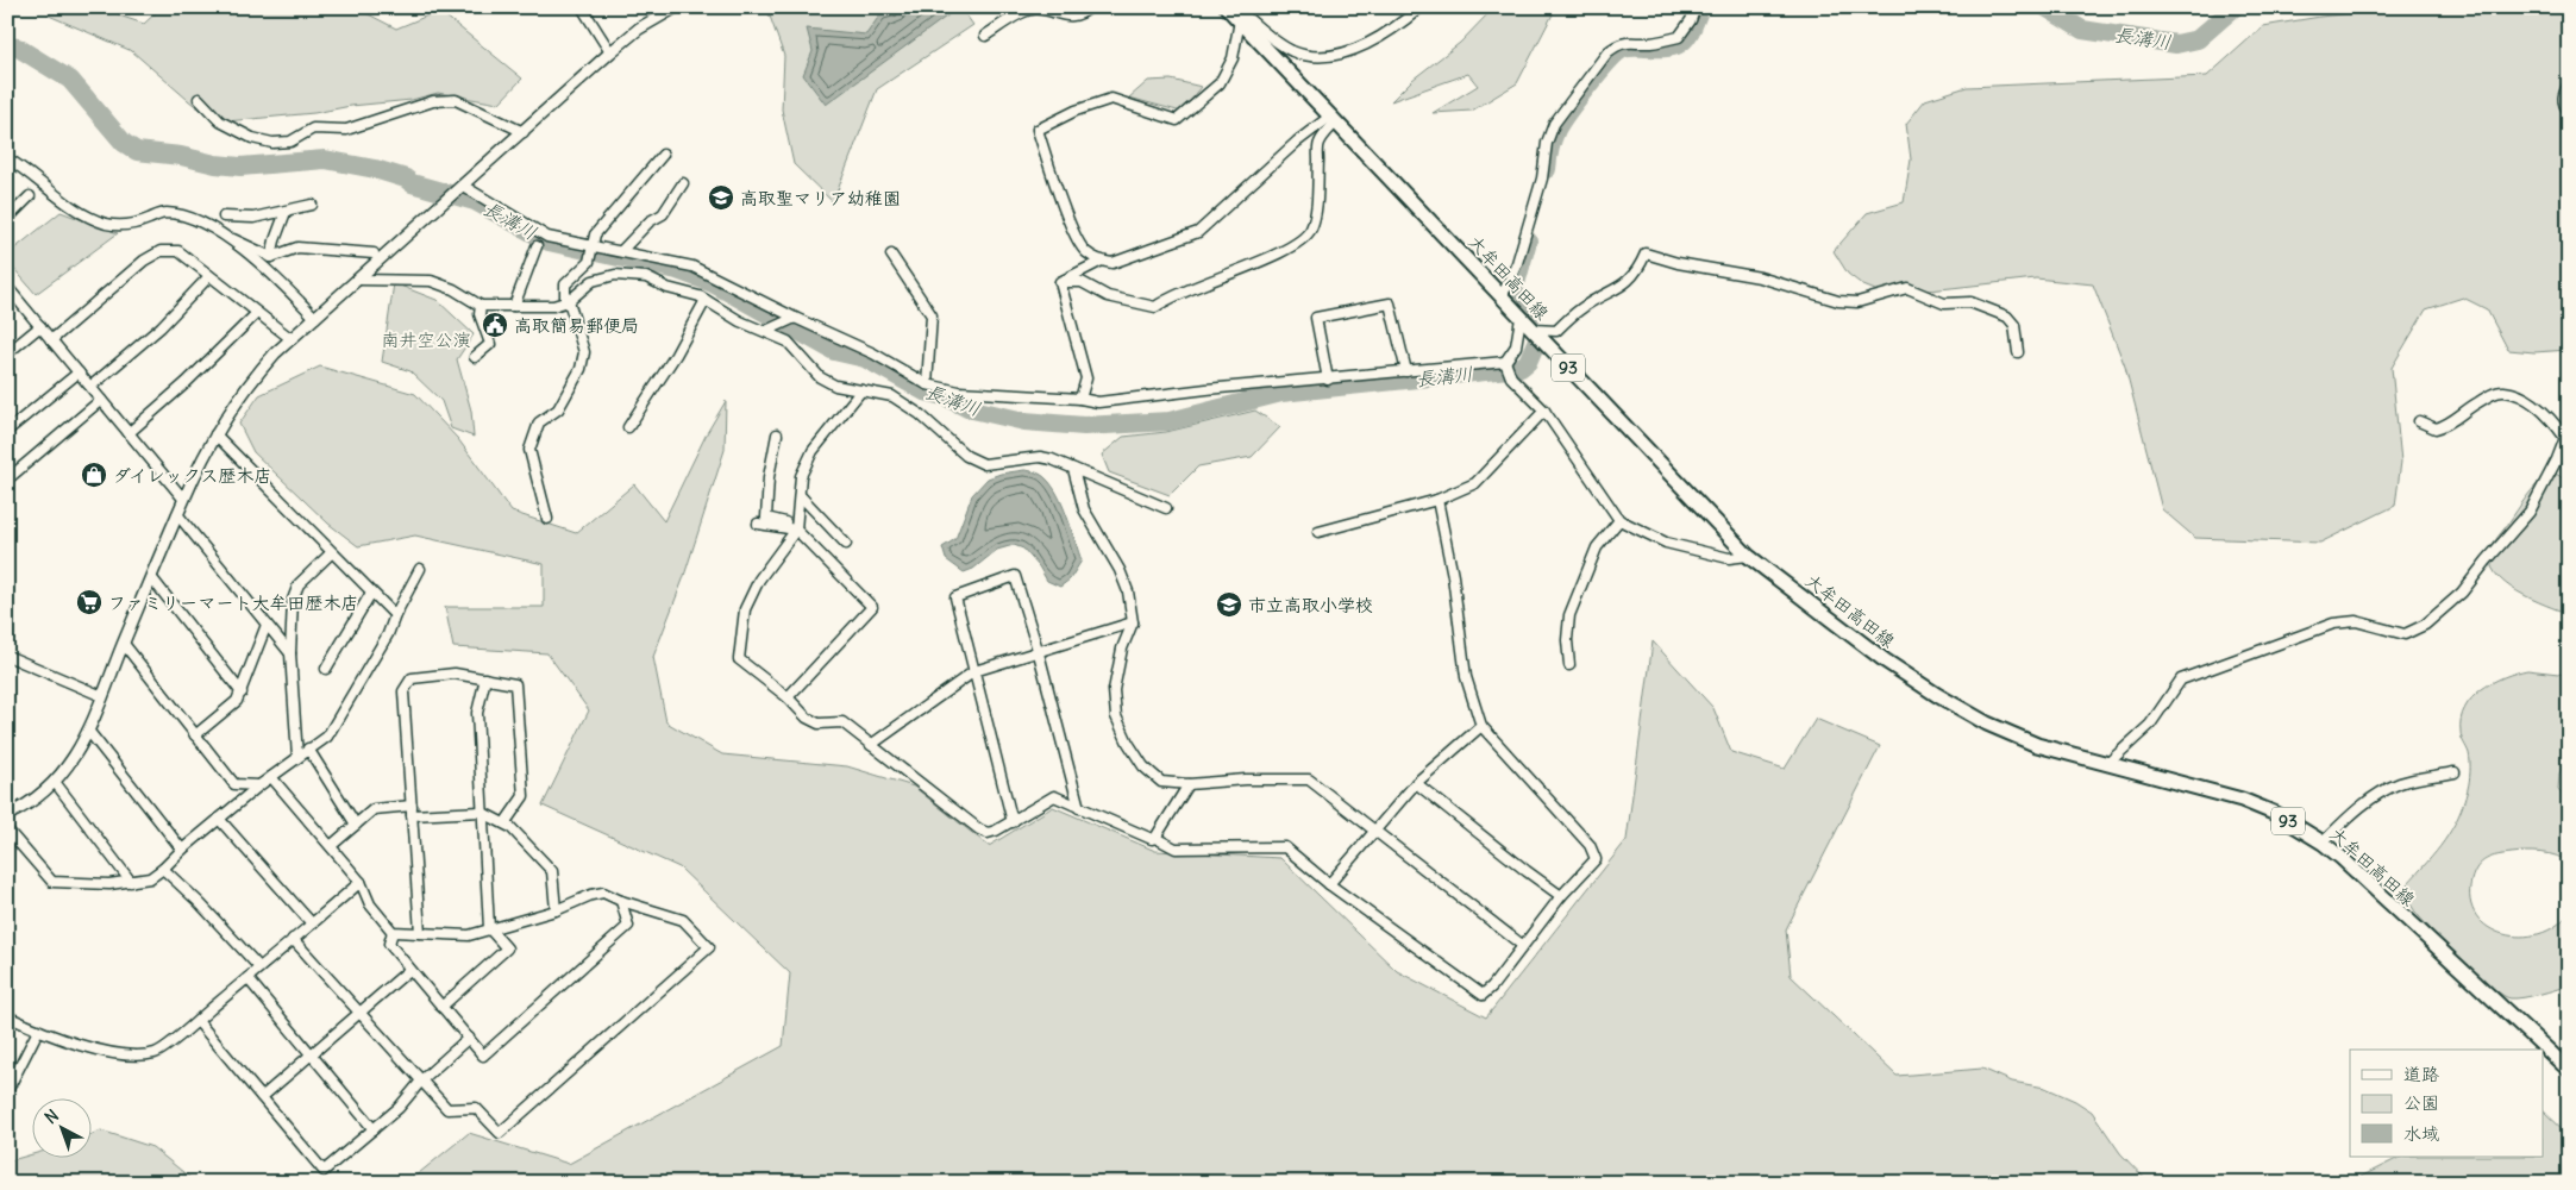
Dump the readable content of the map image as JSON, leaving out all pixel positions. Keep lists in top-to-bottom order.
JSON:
{
  "streets": {
    "main road": ["大牟田高田線", "93"]
  },
  "water": ["長溝川"],
  "parks": ["南井空公演"],
  "places": {
    "school or university": ["高取聖マリア幼稚園", "市立高取小学校"],
    "public building": ["高取簡易郵便局"],
    "shop": ["ダイレックス歴木店"],
    "supermarket": ["ファミリーマート大牟田歴木店"]
  },
  "legend": ["道路", "公園", "水域"],
  "north": "top left"
}
